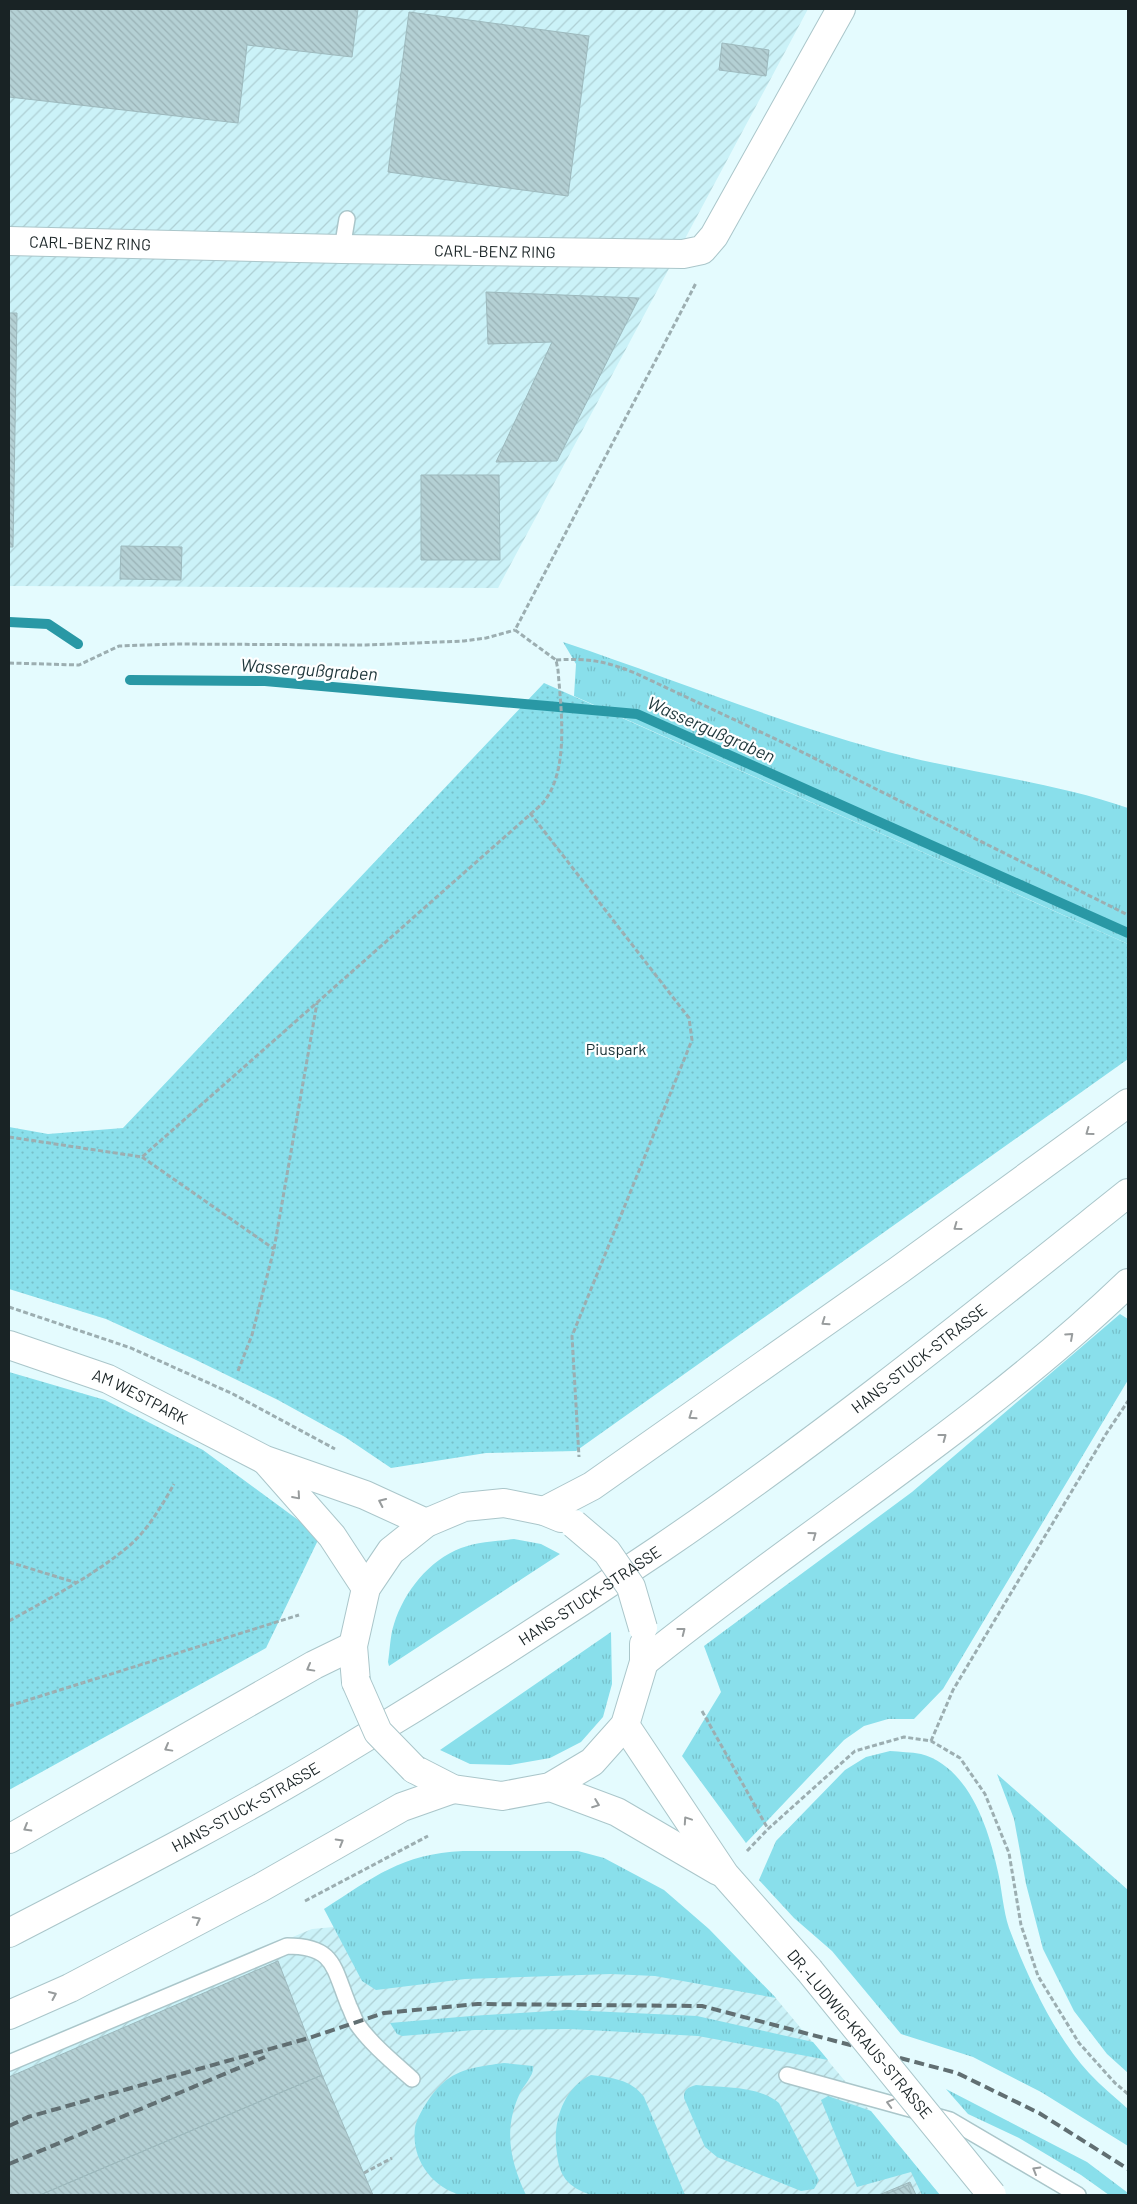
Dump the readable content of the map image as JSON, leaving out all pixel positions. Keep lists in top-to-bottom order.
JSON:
{
  "streets": {
    "main road": [
      "CARL-BENZ RING",
      "HANS-STUCK-STRASSE",
      "AM WESTPARK",
      "DR.-LUDWIG-KRAUS-STRASSE"
    ]
  },
  "water": ["Wassergußgraben"],
  "parks": ["Piuspark"]
}
